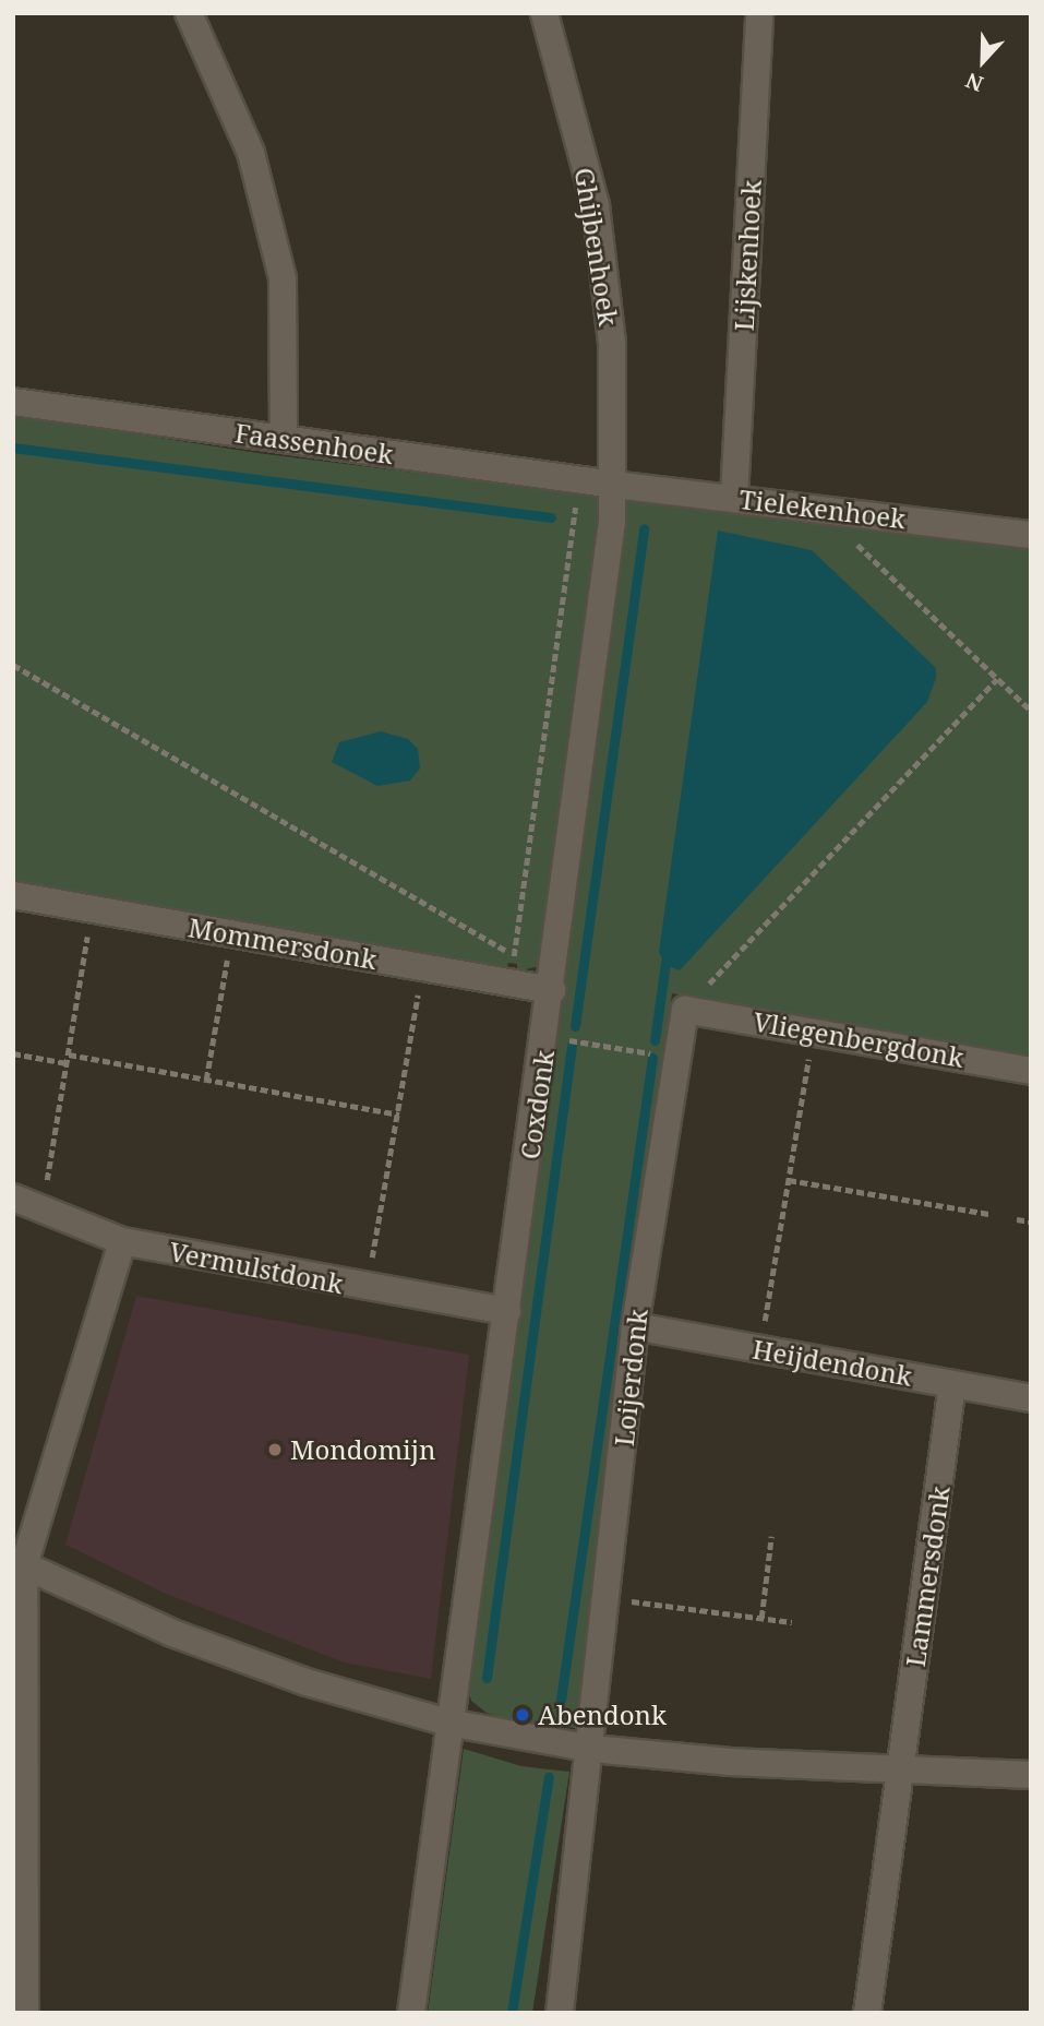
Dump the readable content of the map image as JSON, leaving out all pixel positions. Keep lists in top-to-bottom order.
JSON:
{
  "streets": {
    "street": [
      "Ghijbenhoek",
      "Lijskenhoek",
      "Faassenhoek",
      "Tielekenhoek",
      "Mommersdonk",
      "Vliegenbergdonk",
      "Coxdonk",
      "Vermulstdonk",
      "Heijdendonk",
      "Loijerdonk",
      "Lammersdonk"
    ]
  },
  "crossings": [
    ["Ghijbenhoek", "Faassenhoek"],
    ["Ghijbenhoek", "Tielekenhoek"],
    ["Ghijbenhoek", "Coxdonk"],
    ["Lijskenhoek", "Tielekenhoek"],
    ["Faassenhoek", "Tielekenhoek"],
    ["Faassenhoek", "Coxdonk"],
    ["Tielekenhoek", "Coxdonk"],
    ["Mommersdonk", "Coxdonk"],
    ["Vliegenbergdonk", "Loijerdonk"],
    ["Coxdonk", "Vermulstdonk"],
    ["Heijdendonk", "Loijerdonk"],
    ["Heijdendonk", "Lammersdonk"]
  ],
  "places": ["Mondomijn", "Abendonk"],
  "north": "bottom"
}
